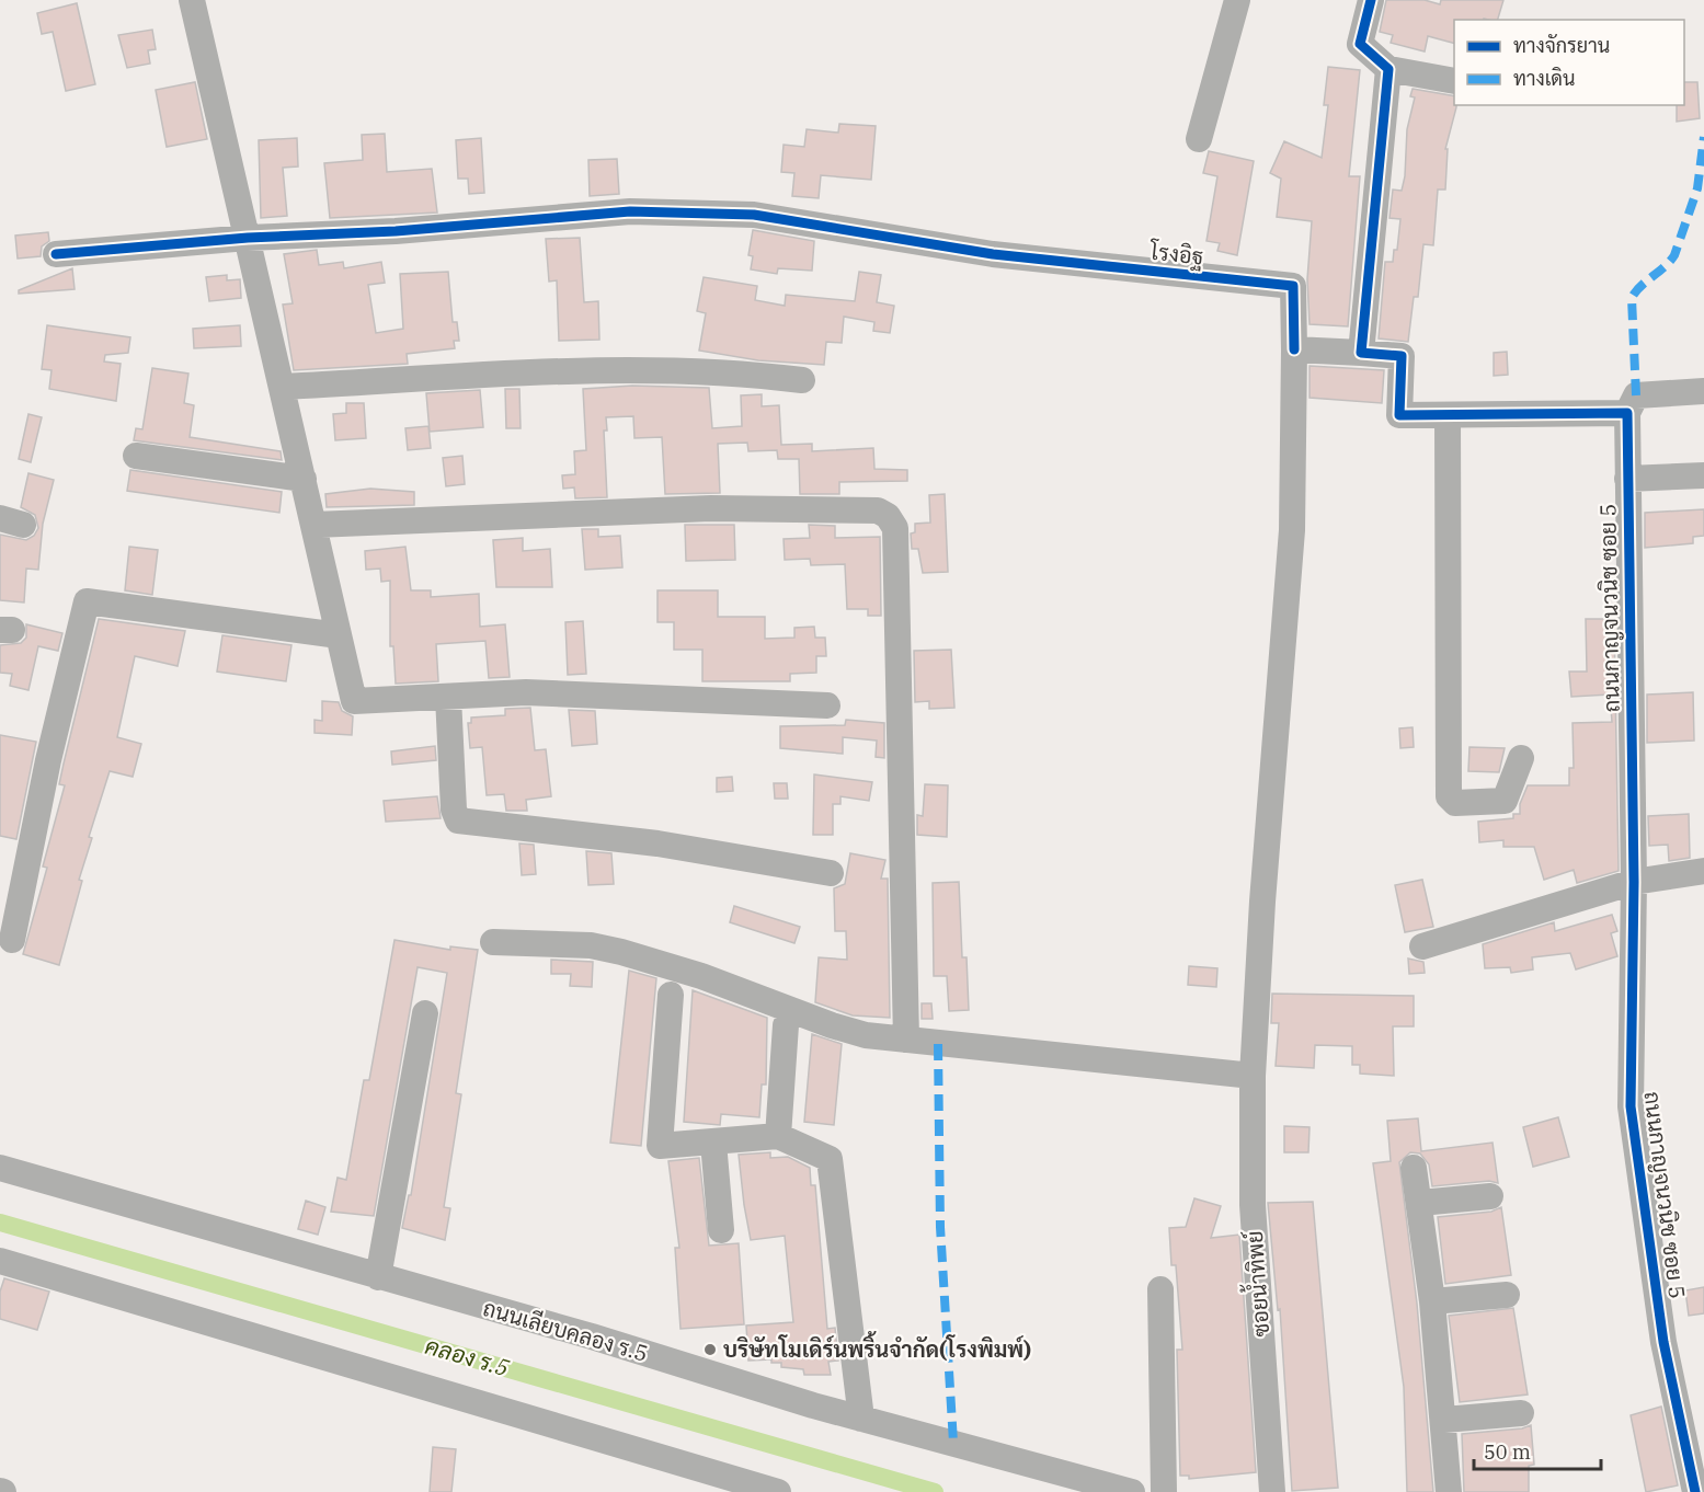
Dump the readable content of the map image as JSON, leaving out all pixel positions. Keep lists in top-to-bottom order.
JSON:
{
  "streets": {
    "street": [
      "โรงอิฐ",
      "ถนนกาญจนวนิช ซอย 5",
      "ซอยน้ำทิพย์",
      "ถนนเลียบคลอง ร.5"
    ]
  },
  "crossings": [
    ["โรงอิฐ", "ซอยน้ำทิพย์"]
  ],
  "water": ["คลอง ร.5"],
  "places": ["บริษัทโมเดิร์นพริ้นจำกัด(โรงพิมพ์)"],
  "legend": ["ทางจักรยาน", "ทางเดิน"],
  "scale_bar": "50 m"
}
